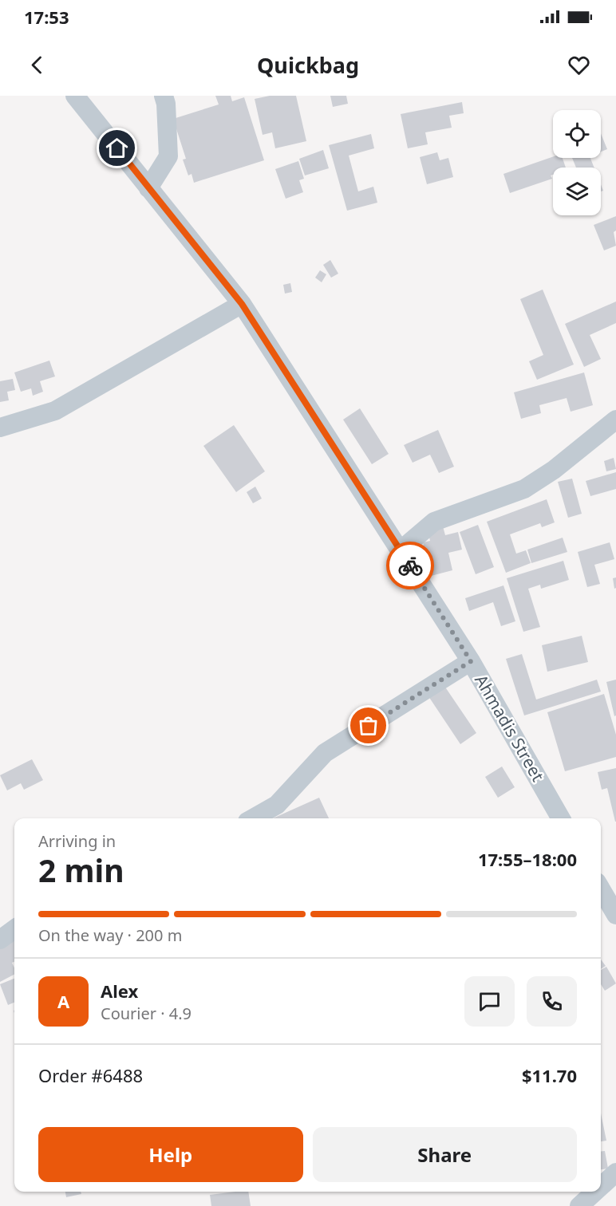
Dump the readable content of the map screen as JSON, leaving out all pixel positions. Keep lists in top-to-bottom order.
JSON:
{
  "streets": {
    "street": ["Ahmadis Street"]
  },
  "page": {
    "status": "17:53",
    "header": "Quickbag",
    "heading": ["2 min", "Arriving in", "17:55–18:00"],
    "panel": [
      "Alex",
      "Courier · 4.9",
      "Order #6488",
      "$11.70"
    ],
    "bar": "On the way · 200 m",
    "round": "A",
    "buttons": ["Help", "Share"]
  }
}
